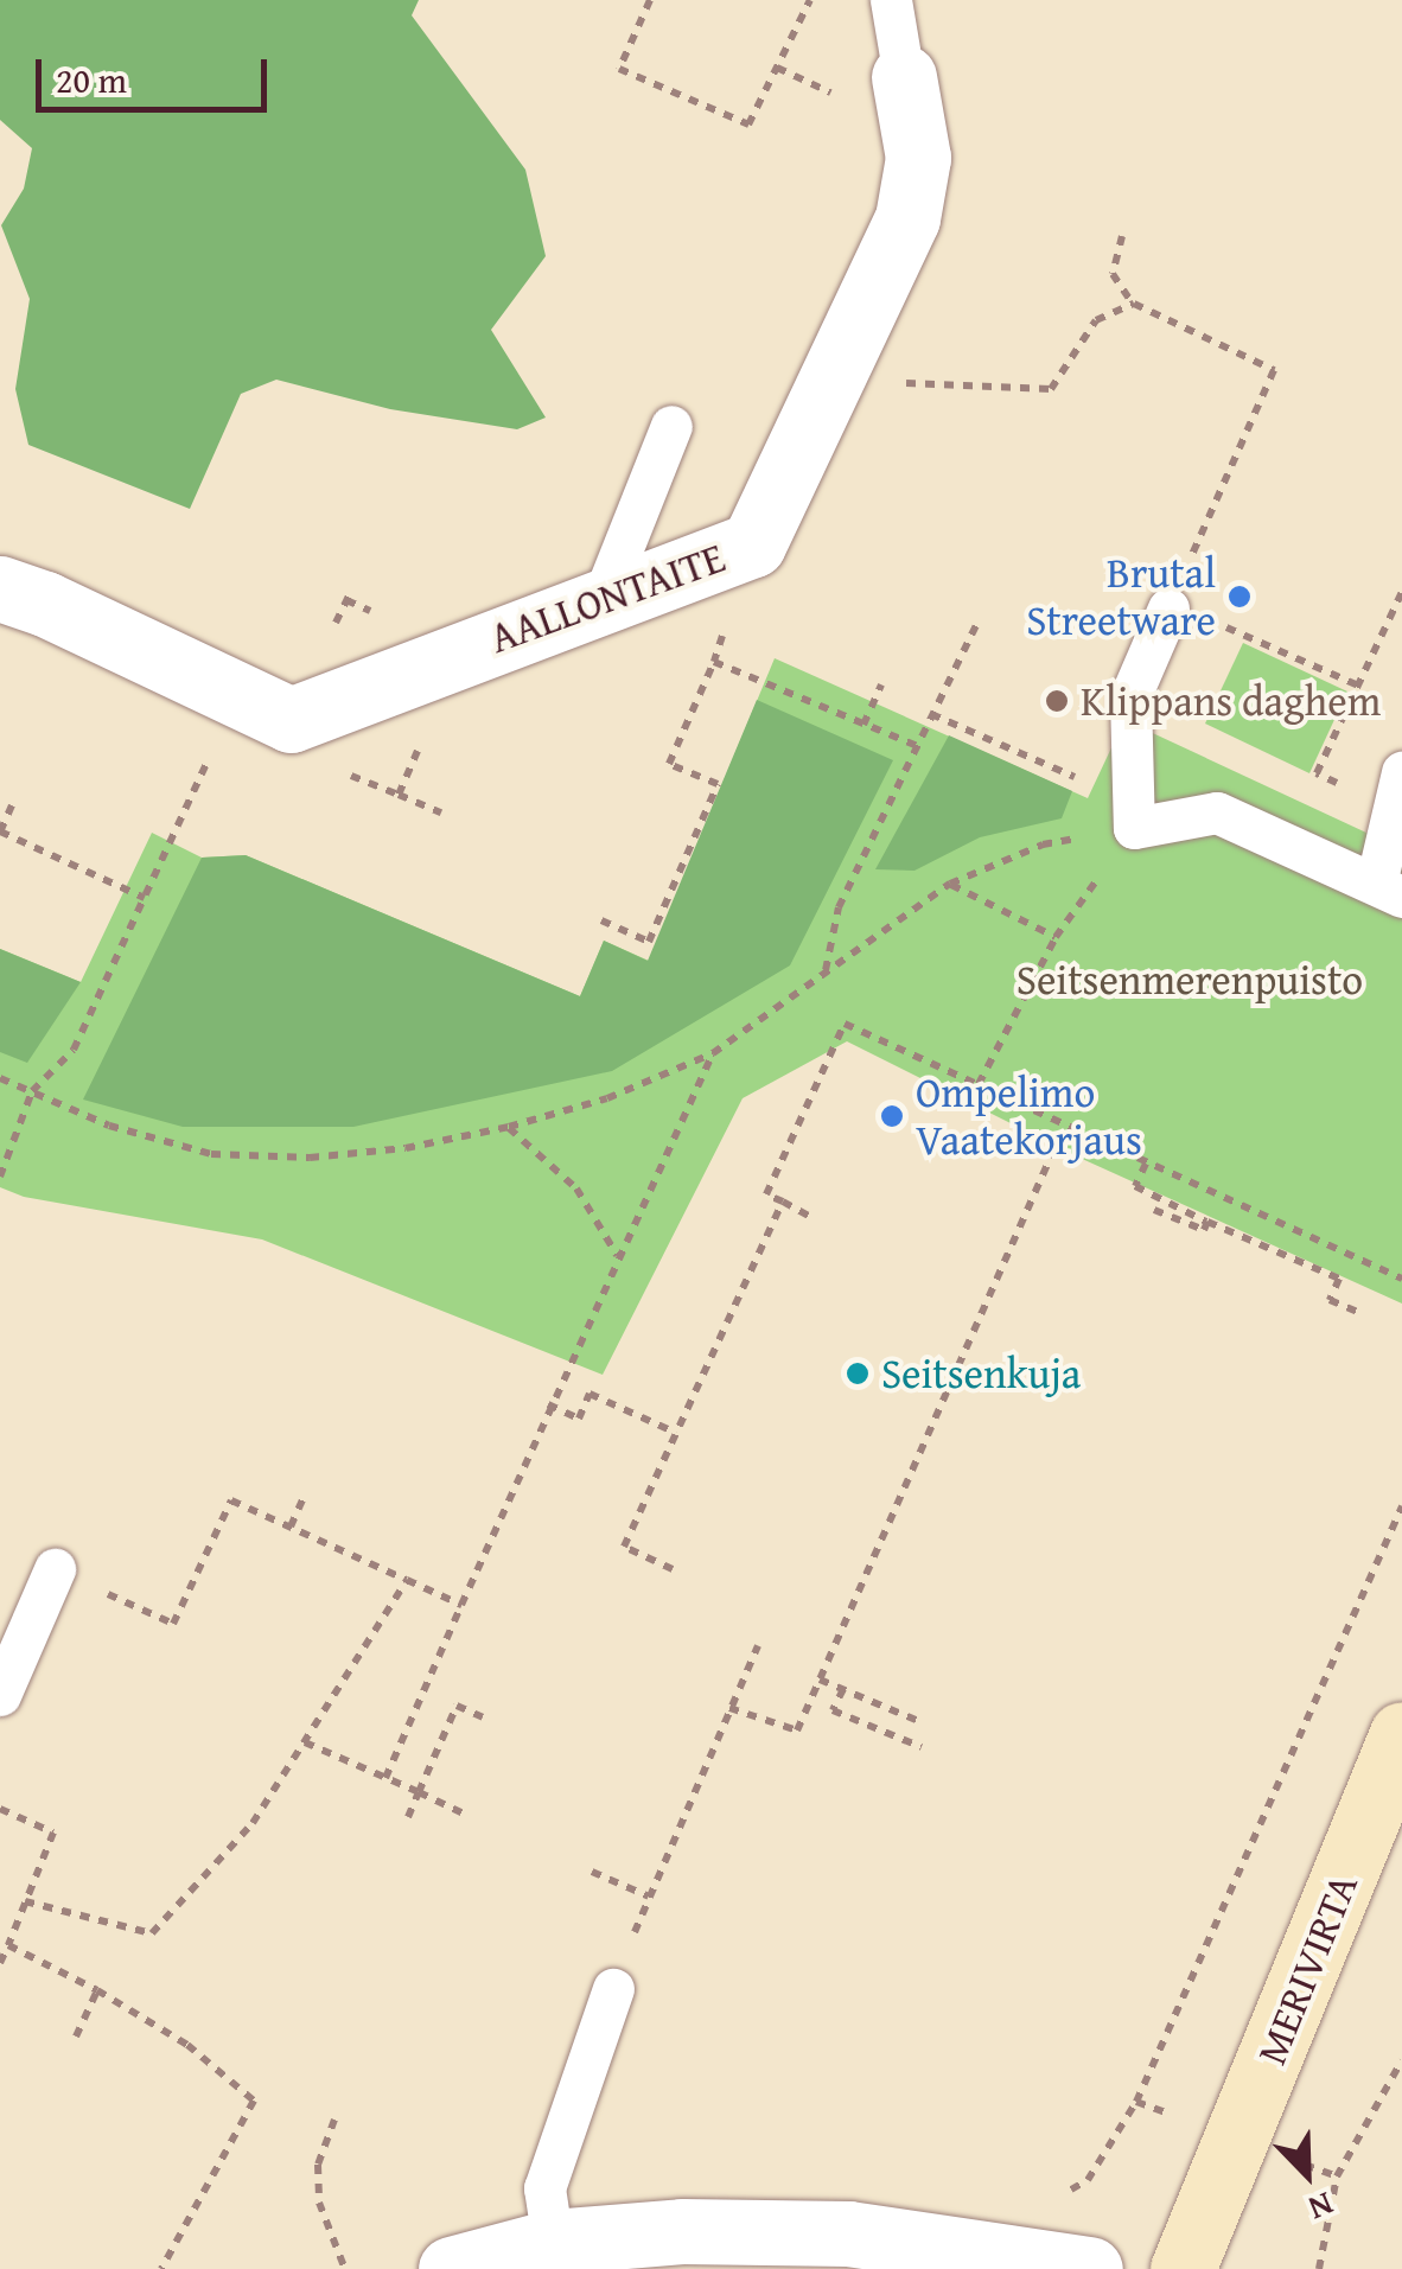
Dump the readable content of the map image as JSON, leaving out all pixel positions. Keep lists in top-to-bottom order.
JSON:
{
  "streets": {
    "street": ["AALLONTAITE", "MERIVIRTA"]
  },
  "parks": ["Seitsenmerenpuisto"],
  "places": [
    "Brutal Streetware",
    "Klippans daghem",
    "Ompelimo Vaatekorjaus",
    "Seitsenkuja"
  ],
  "scale_bar": "20 m",
  "north": "bottom right"
}
